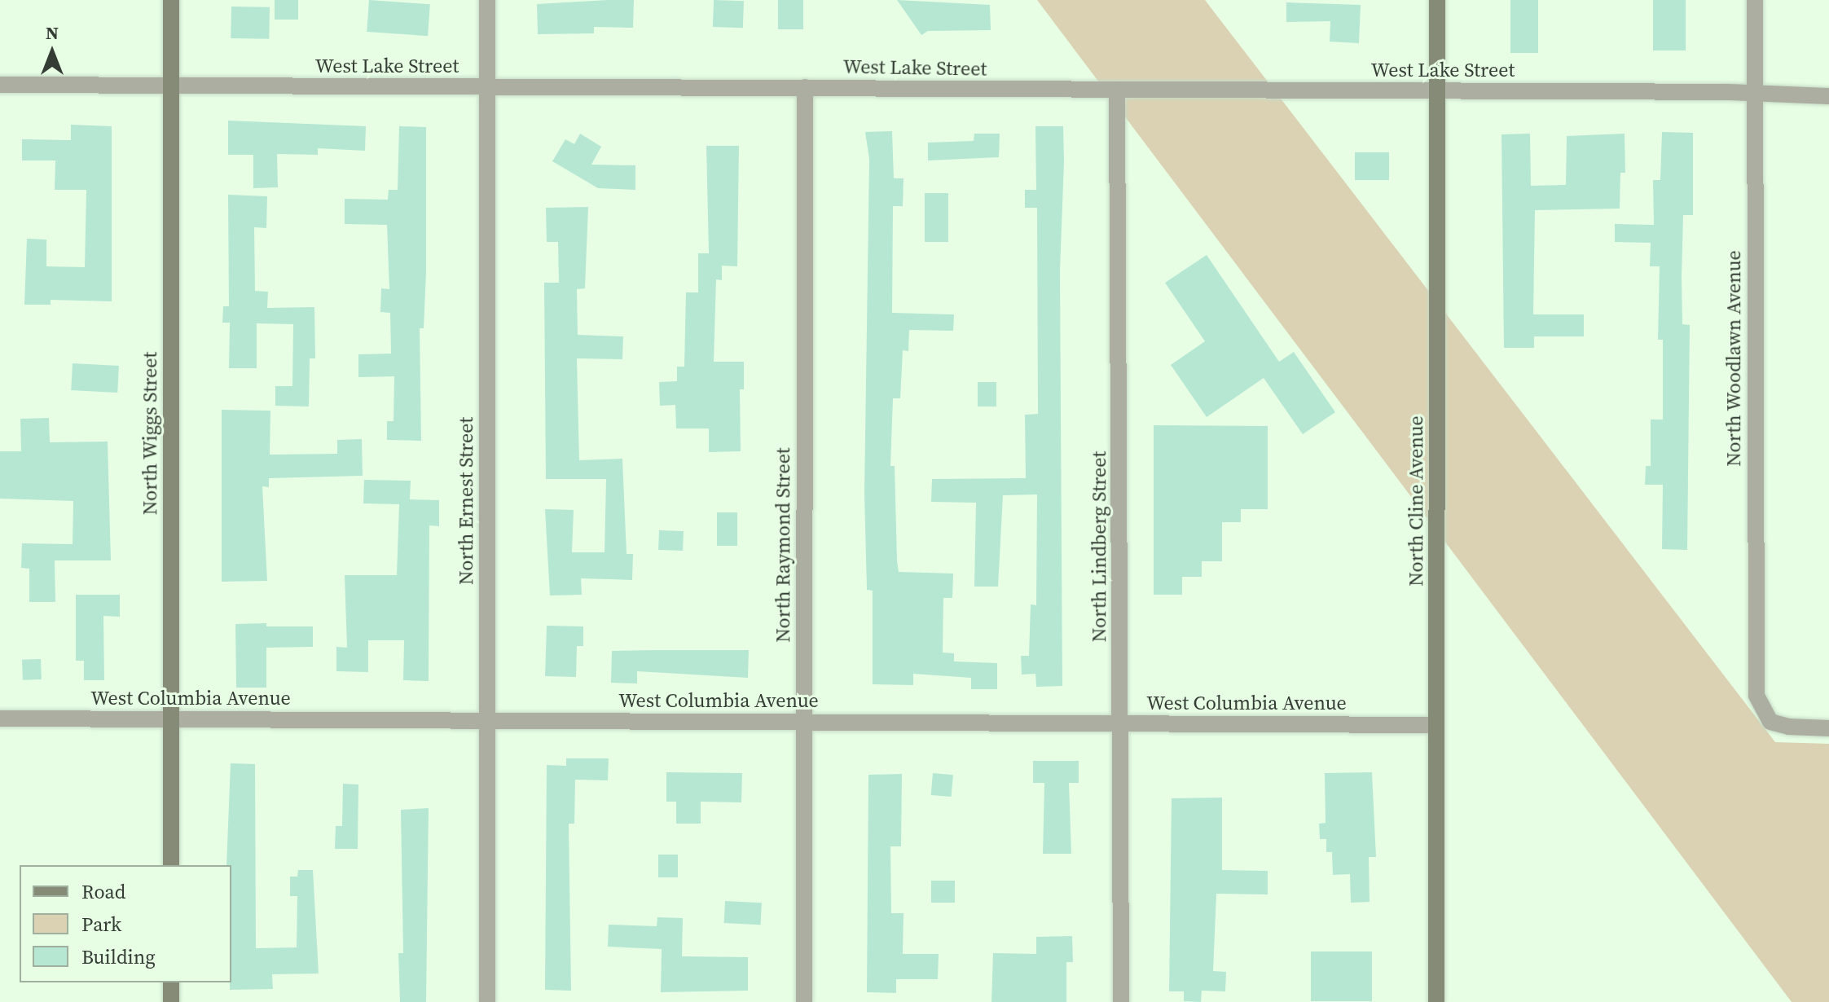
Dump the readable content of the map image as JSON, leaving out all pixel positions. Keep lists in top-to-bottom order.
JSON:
{
  "streets": {
    "street": [
      "West Lake Street",
      "North Woodlawn Avenue",
      "North Wiggs Street",
      "North Ernest Street",
      "North Cline Avenue",
      "North Raymond Street",
      "North Lindberg Street",
      "West Columbia Avenue"
    ]
  },
  "crossings": [
    ["West Lake Street", "North Woodlawn Avenue"],
    ["West Lake Street", "North Wiggs Street"],
    ["West Lake Street", "North Ernest Street"],
    ["West Lake Street", "North Cline Avenue"],
    ["West Lake Street", "North Raymond Street"],
    ["West Lake Street", "North Lindberg Street"],
    ["North Wiggs Street", "West Columbia Avenue"],
    ["North Ernest Street", "West Columbia Avenue"],
    ["North Cline Avenue", "West Columbia Avenue"],
    ["North Raymond Street", "West Columbia Avenue"],
    ["North Lindberg Street", "West Columbia Avenue"]
  ],
  "legend": ["Road", "Park", "Building"],
  "north": "top"
}
